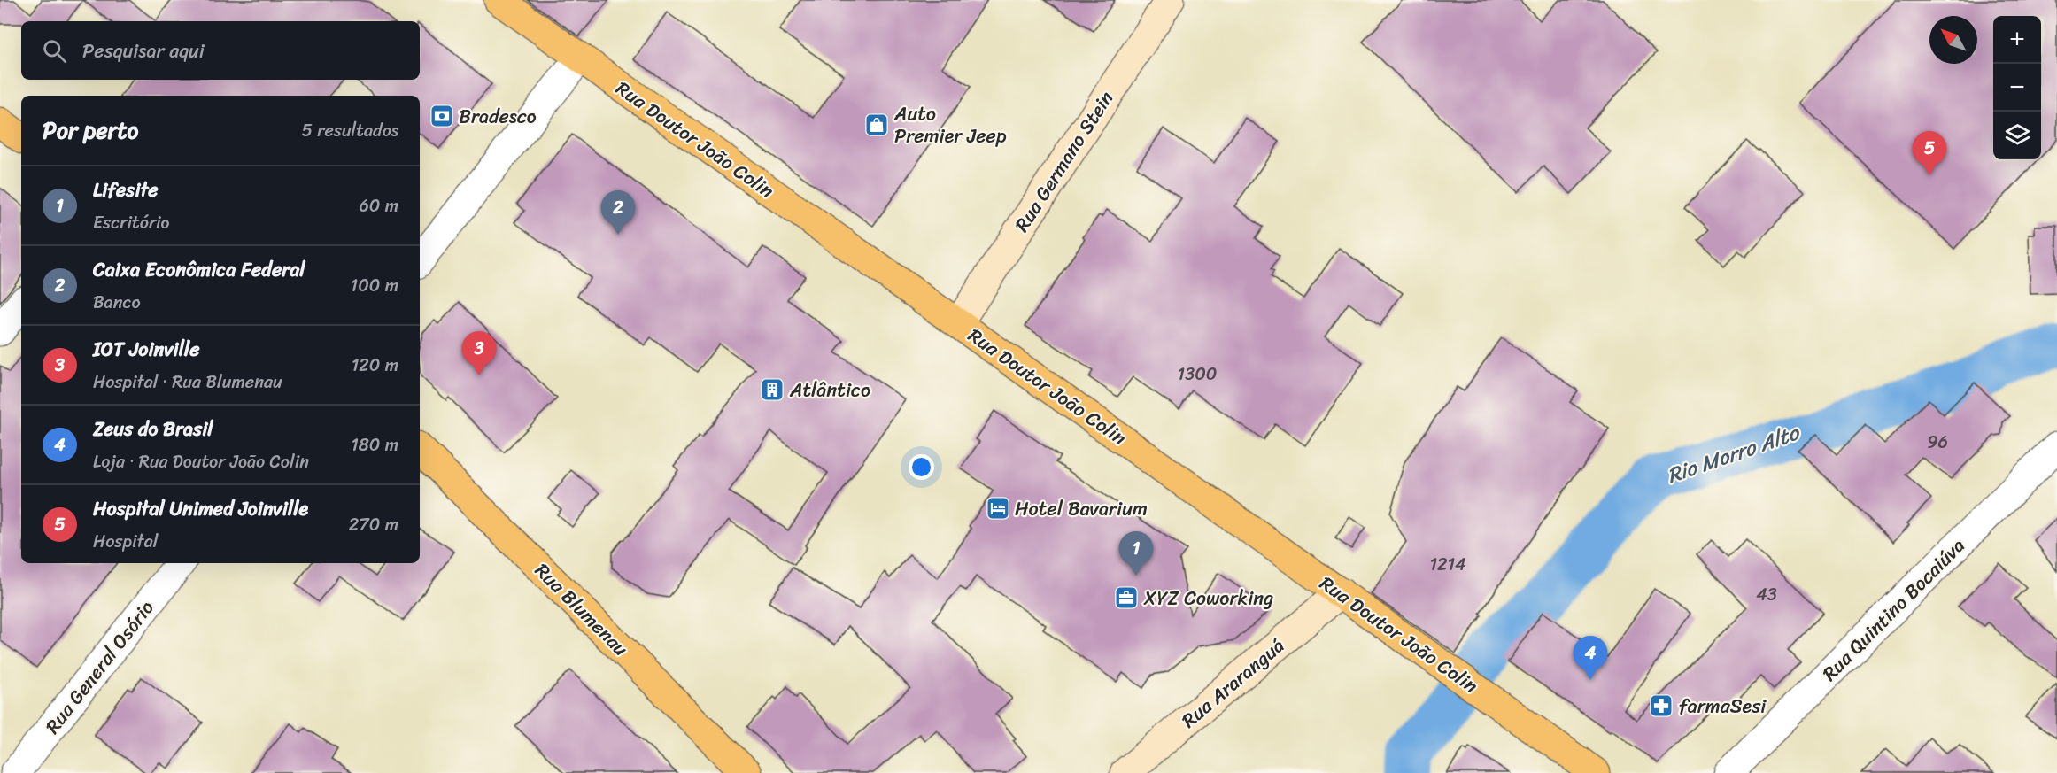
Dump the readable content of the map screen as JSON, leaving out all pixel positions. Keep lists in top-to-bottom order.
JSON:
{
  "streets": {
    "main road": ["Rua Doutor João Colin", "Rua Blumenau"],
    "street": [
      "Rua Germano Stein",
      "Rua Quintino Bocaiúva",
      "Rua General Osório",
      "Rua Araranguá"
    ]
  },
  "crossings": [
    ["Rua Doutor João Colin", "Rua Germano Stein"],
    ["Rua Doutor João Colin", "Rua Araranguá"]
  ],
  "water": ["Rio Morro Alto"],
  "places": {
    "bank": ["Bradesco"],
    "shop": ["Auto Premier Jeep"],
    "building": ["Atlântico"],
    "hotel": ["Hotel Bavarium"],
    "office": ["XYZ Coworking"],
    "pharmacy": ["farmaSesi"]
  },
  "house_numbers": [
    "1300",
    "96",
    "1214",
    "43"
  ],
  "north": "top left",
  "page": {
    "map_buttons": ["+", "−"],
    "search": "Pesquisar aqui",
    "heading": ["Por perto", "5 resultados"],
    "pins": [
      "5",
      "2",
      "3",
      "1",
      "4"
    ],
    "list": [
      {
        "mark": "1",
        "name": "Lifesite",
        "note": "Escritório",
        "value": "60 m"
      },
      {
        "mark": "2",
        "name": "Caixa Econômica Federal",
        "note": "Banco",
        "value": "100 m"
      },
      {
        "mark": "3",
        "name": "IOT Joinville",
        "note": "Hospital · Rua Blumenau",
        "value": "120 m"
      },
      {
        "mark": "4",
        "name": "Zeus do Brasil",
        "note": "Loja · Rua Doutor João Colin",
        "value": "180 m"
      },
      {
        "mark": "5",
        "name": "Hospital Unimed Joinville",
        "note": "Hospital",
        "value": "270 m"
      }
    ]
  }
}
